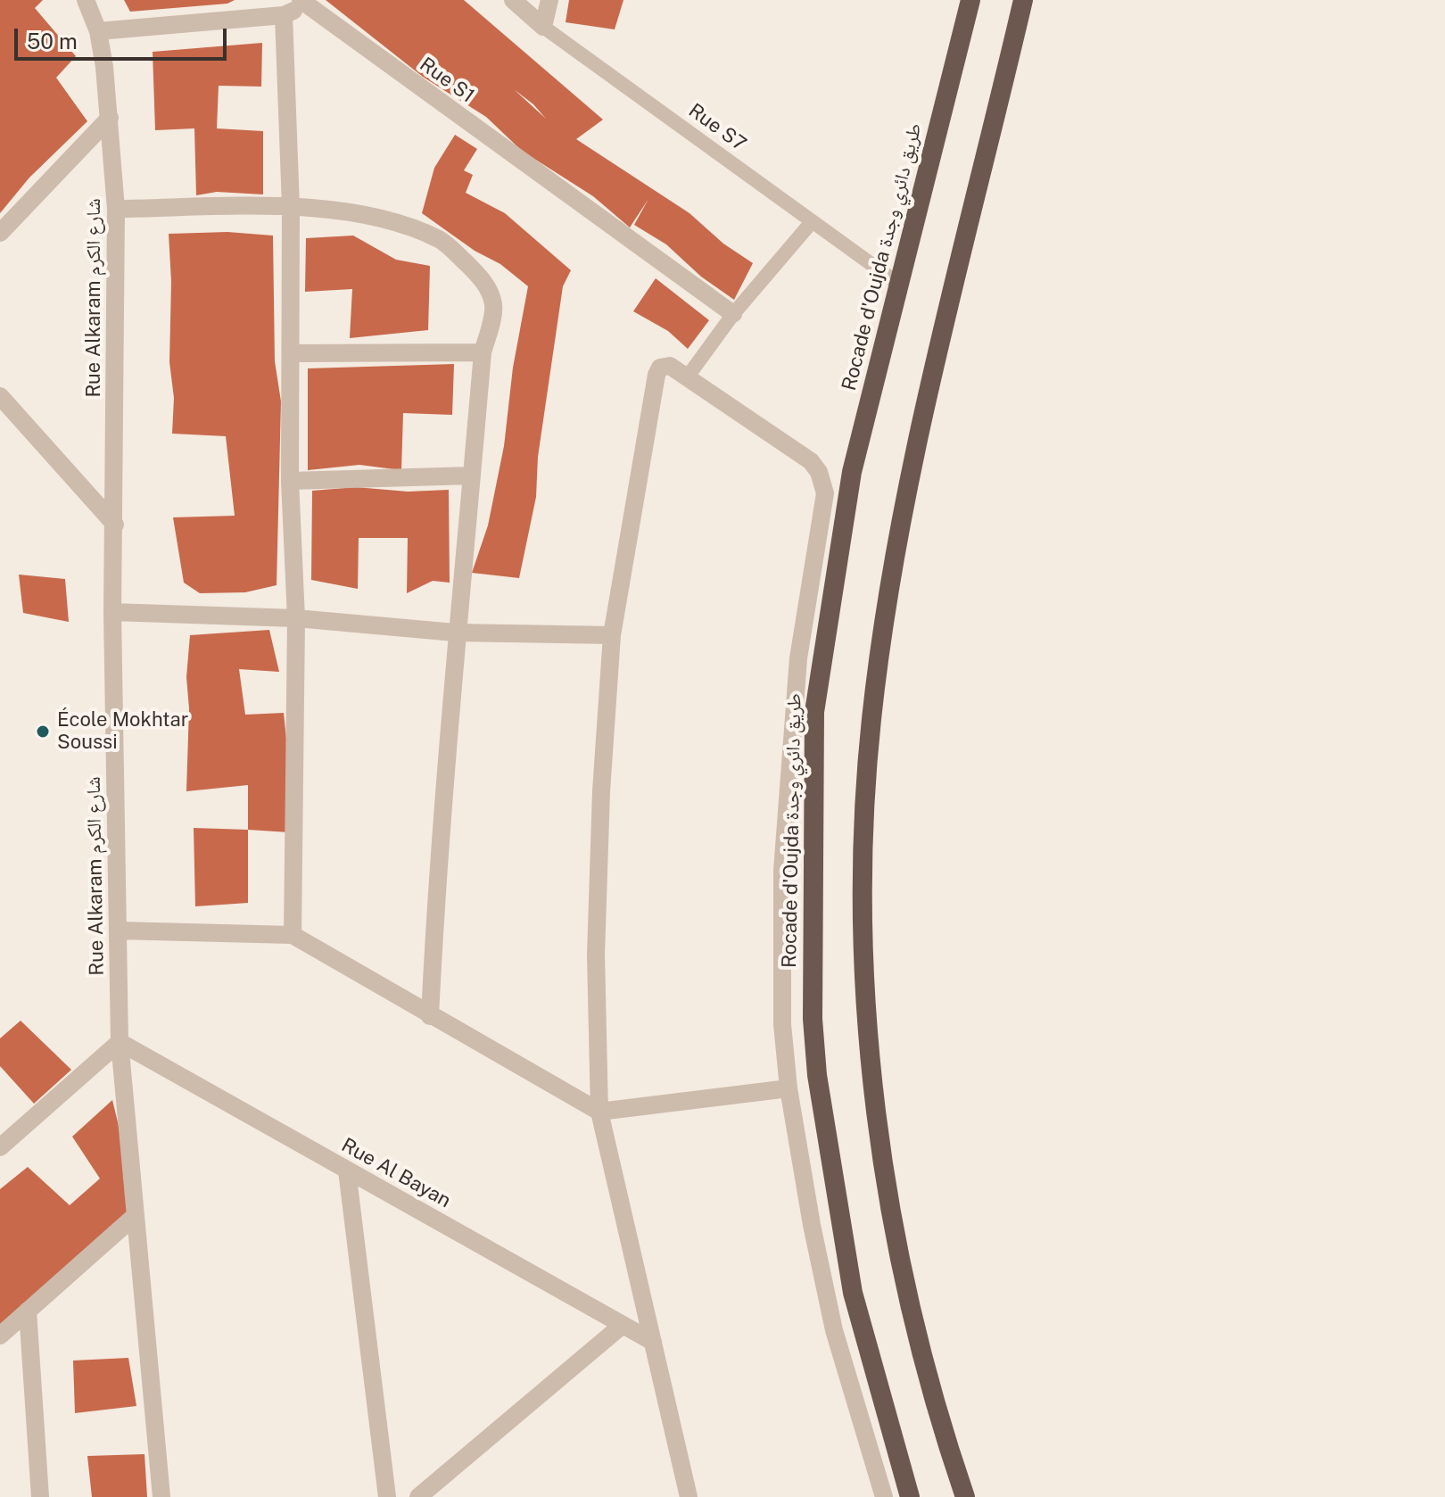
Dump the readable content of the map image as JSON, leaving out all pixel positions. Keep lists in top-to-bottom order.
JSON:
{
  "streets": {
    "highway": ["Rocade d'Oujda طريق دائري وجدة"],
    "street": [
      "Rue S1",
      "Rue S7",
      "Rue Alkaram شارع الكرم",
      "Rue Al Bayan"
    ]
  },
  "crossings": [
    ["Rue S1", "Rue Alkaram شارع الكرم"],
    ["Rue S7", "Rocade d'Oujda طريق دائري وجدة"],
    ["Rue Alkaram شارع الكرم", "Rue Al Bayan"]
  ],
  "places": ["École Mokhtar Soussi"],
  "scale_bar": "50 m"
}
